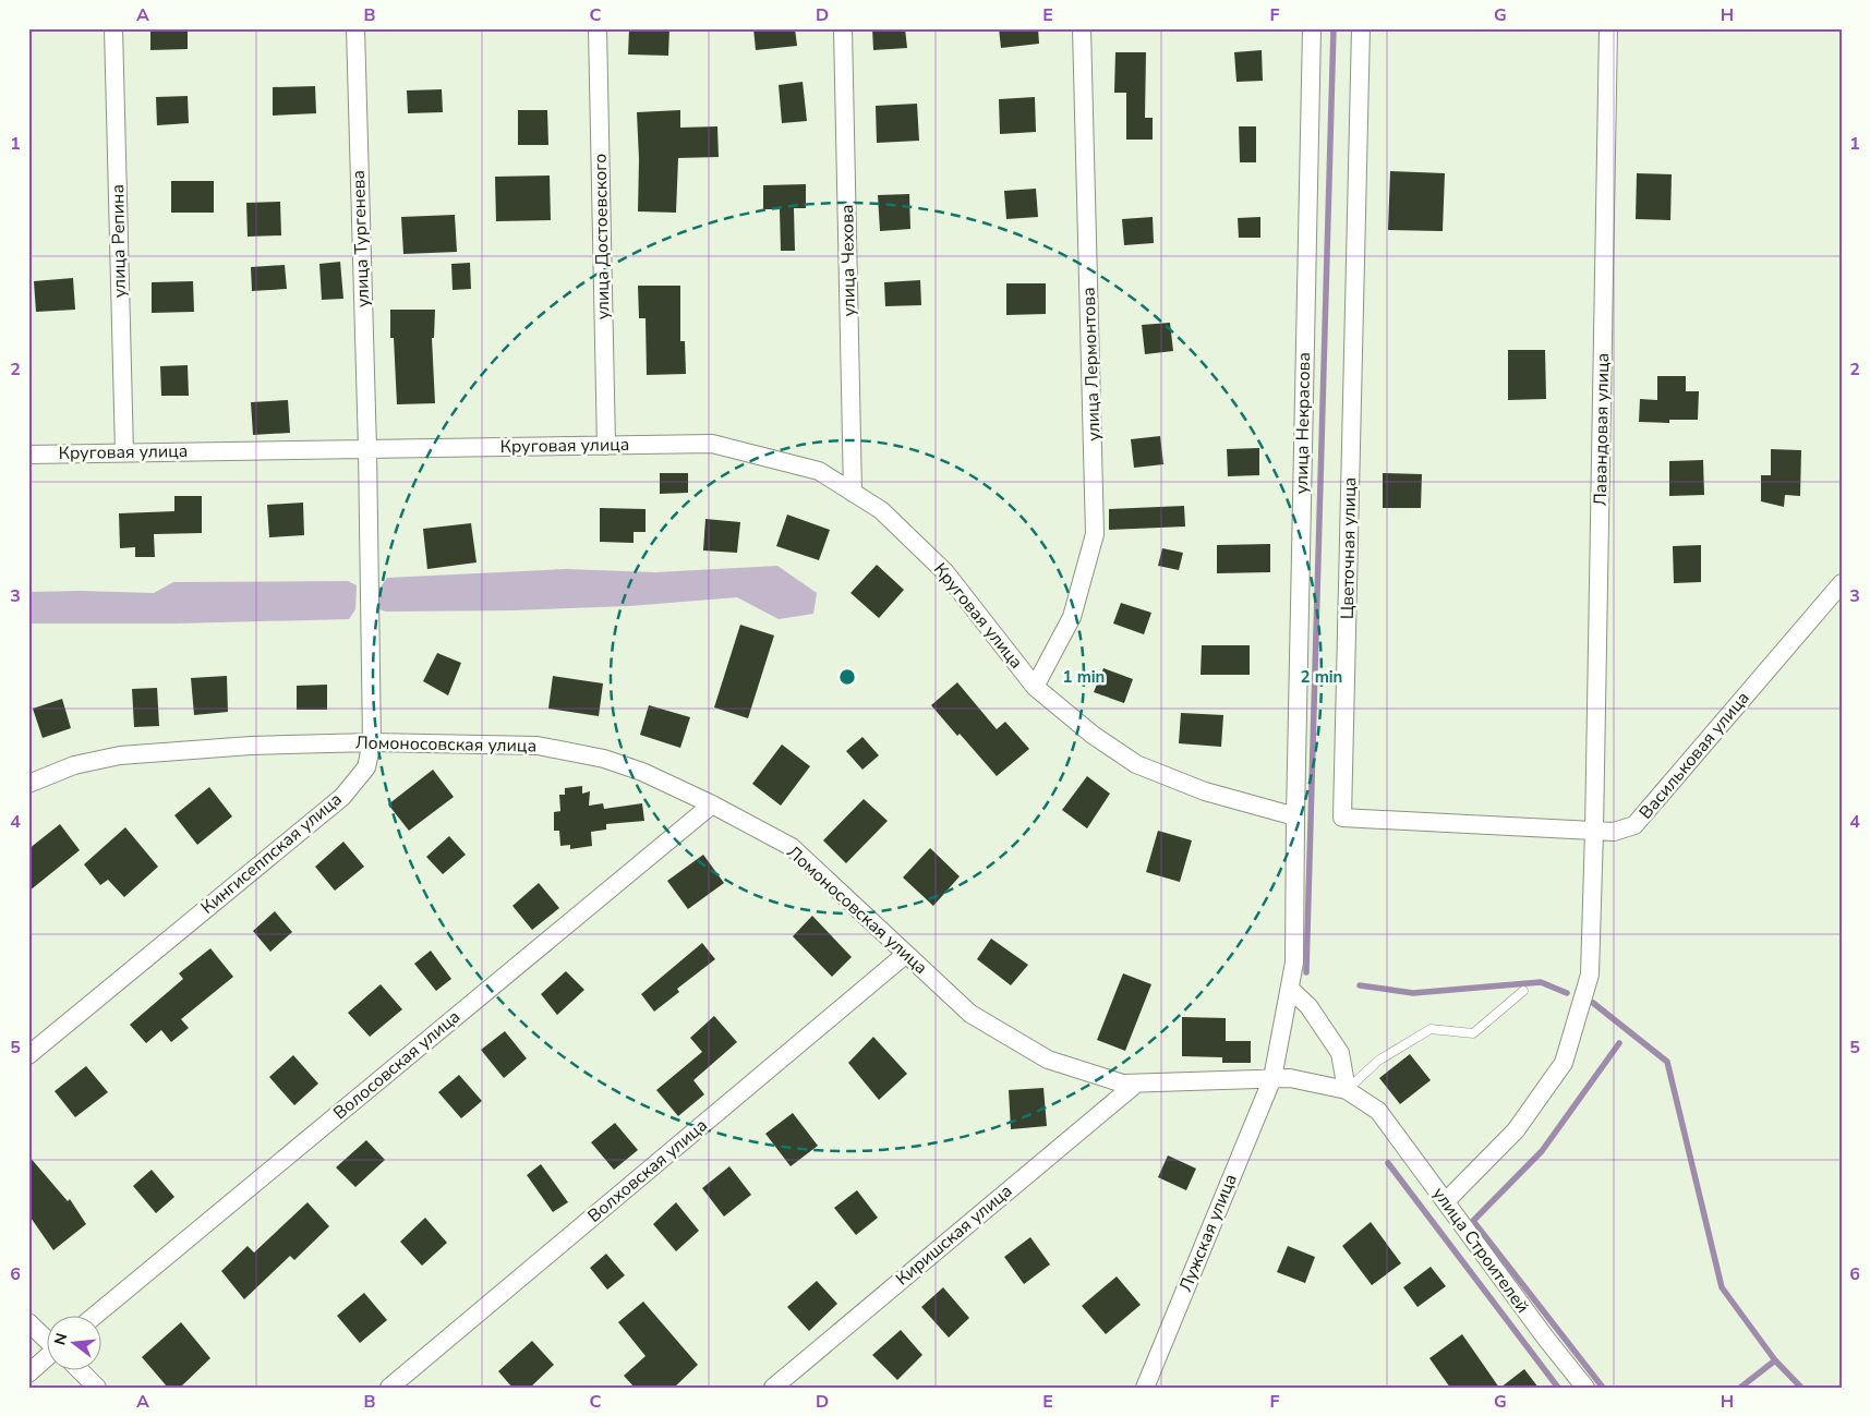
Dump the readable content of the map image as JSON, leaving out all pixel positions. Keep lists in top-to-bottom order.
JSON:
{
  "streets": {
    "street": [
      "улица Достоевского",
      "улица Тургенева",
      "улица Репина",
      "улица Чехова",
      "улица Лермонтова",
      "улица Некрасова",
      "Лавандовая улица",
      "Круговая улица",
      "Цветочная улица",
      "Ломоносовская улица",
      "Васильковая улица",
      "Кингисеппская улица",
      "Волосовская улица",
      "Волховская улица",
      "Лужская улица",
      "Киришская улица",
      "улица Строителей"
    ]
  },
  "crossings": [
    ["улица Достоевского", "Круговая улица"],
    ["улица Тургенева", "Круговая улица"],
    ["улица Тургенева", "Кингисеппская улица"],
    ["улица Репина", "Круговая улица"],
    ["улица Чехова", "Круговая улица"],
    ["улица Лермонтова", "Круговая улица"],
    ["улица Некрасова", "Круговая улица"],
    ["Лавандовая улица", "Цветочная улица"],
    ["Лавандовая улица", "Васильковая улица"],
    ["Круговая улица", "Кингисеппская улица"],
    ["Цветочная улица", "Васильковая улица"],
    ["Ломоносовская улица", "Кингисеппская улица"],
    ["Ломоносовская улица", "Волосовская улица"],
    ["Ломоносовская улица", "Волховская улица"],
    ["Ломоносовская улица", "Лужская улица"],
    ["Ломоносовская улица", "Киришская улица"],
    ["Ломоносовская улица", "улица Строителей"]
  ],
  "north": "left",
  "grid": {
    "columns": [
      "A",
      "B",
      "C",
      "D",
      "E",
      "F",
      "G",
      "H"
    ],
    "rows": [
      "1",
      "2",
      "3",
      "4",
      "5",
      "6"
    ]
  },
  "rings": ["1 min", "2 min"]
}
